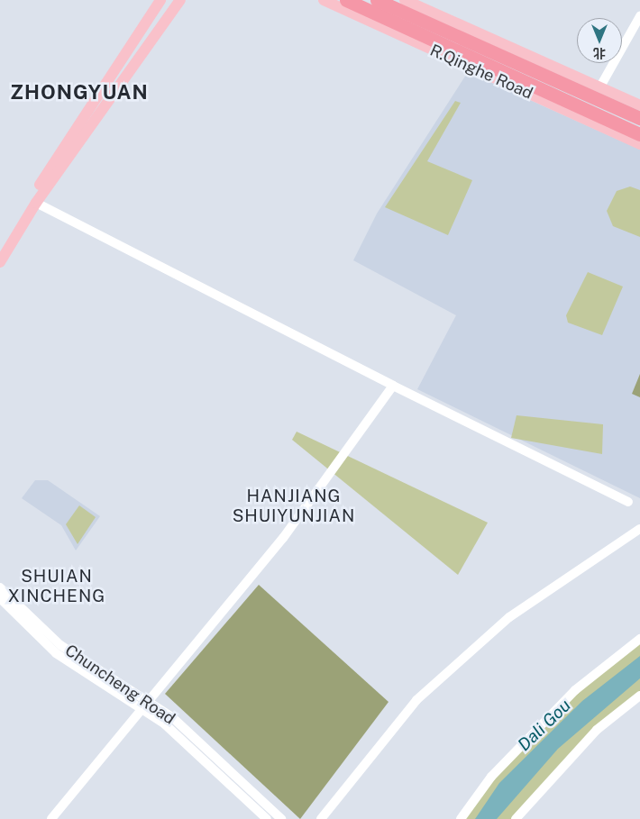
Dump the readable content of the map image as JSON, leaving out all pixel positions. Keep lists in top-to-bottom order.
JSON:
{
  "streets": {
    "main road": ["R.Qinghe Road"],
    "street": ["Chuncheng Road"]
  },
  "districts": ["ZHONGYUAN", "HANJIANG SHUIYUNJIAN", "SHUIAN XINCHENG"],
  "water": ["Dali Gou"],
  "north": "bottom"
}
